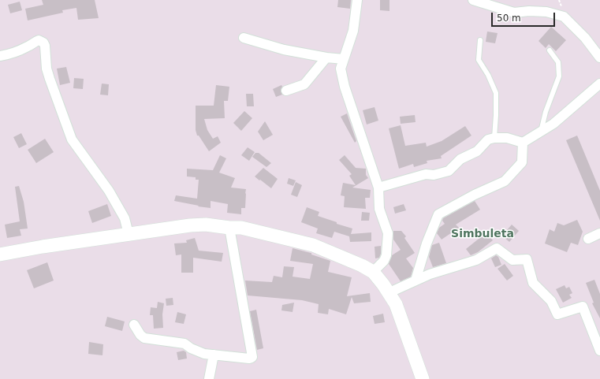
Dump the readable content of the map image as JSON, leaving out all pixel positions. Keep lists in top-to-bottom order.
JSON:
{
  "districts": ["Simbuleta"],
  "scale_bar": "50 m"
}
